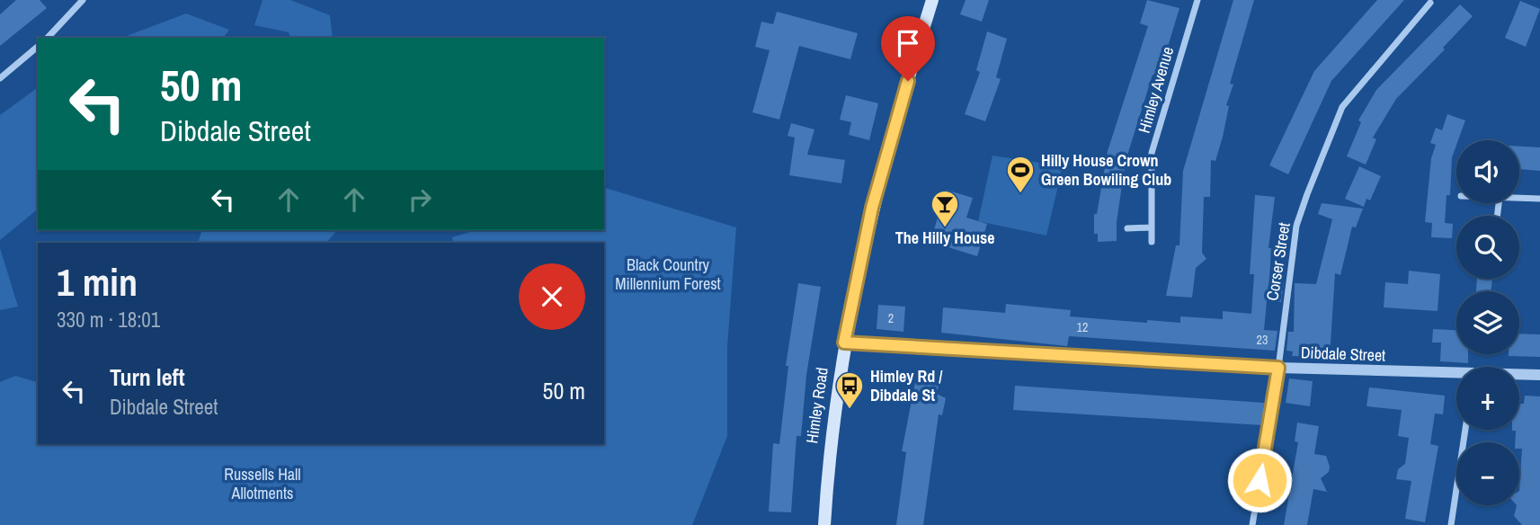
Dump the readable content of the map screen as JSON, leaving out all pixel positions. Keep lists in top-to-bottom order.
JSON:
{
  "streets": {
    "main road": ["Himley Road"],
    "street": ["Himley Avenue", "Corser Street", "Dibdale Street"]
  },
  "crossings": [
    ["Corser Street", "Dibdale Street"],
    ["Dibdale Street", "Himley Road"]
  ],
  "parks": ["Black Country Millennium Forest", "Russells Hall Allotments"],
  "places": {
    "sports": ["Hilly House Crown Green Bowiling Club"],
    "bar": ["The Hilly House"],
    "bus stop": ["Himley Rd / Dibdale St"]
  },
  "house_numbers": ["2", "12", "23"],
  "page": {
    "turn": ["50 m", "Dibdale Street"],
    "map_buttons": ["+", "−"],
    "heading": ["1 min", "330 m · 18:01"],
    "list": [
      {
        "name": "Turn left",
        "note": "Dibdale Street",
        "value": "50 m"
      }
    ]
  }
}
